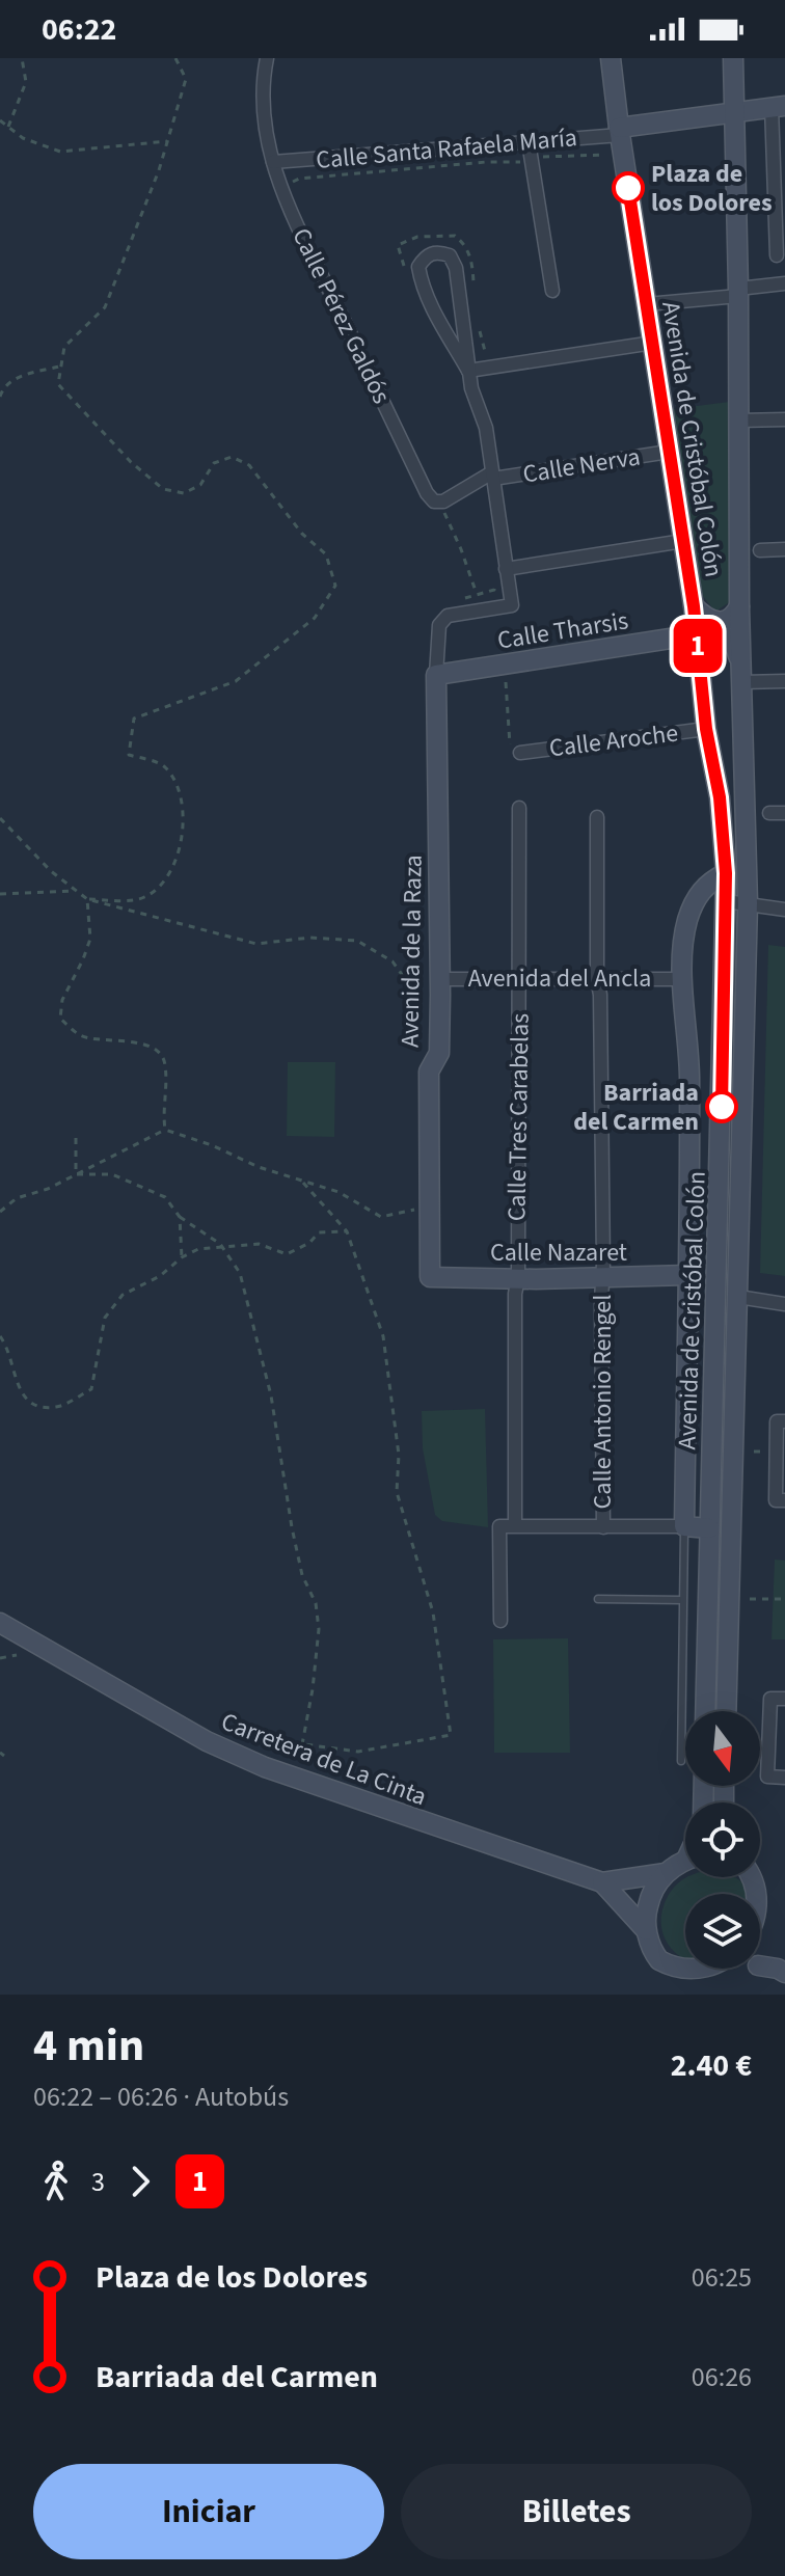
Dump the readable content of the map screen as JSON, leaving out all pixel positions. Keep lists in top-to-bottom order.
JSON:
{
  "streets": {
    "main road": [
      "Avenida de Cristóbal Colón",
      "Calle Tharsis",
      "Avenida de la Raza",
      "Calle Nazaret",
      "Carretera de La Cinta"
    ],
    "street": [
      "Calle Santa Rafaela María",
      "Calle Pérez Galdós",
      "Calle Nerva",
      "Calle Aroche",
      "Avenida del Ancla",
      "Calle Tres Carabelas",
      "Calle Antonio Rengel"
    ]
  },
  "crossings": [
    ["Calle Santa Rafaela María", "Calle Pérez Galdós"],
    ["Calle Santa Rafaela María", "Avenida de Cristóbal Colón"],
    ["Calle Pérez Galdós", "Calle Nerva"],
    ["Avenida de Cristóbal Colón", "Calle Nerva"],
    ["Avenida de Cristóbal Colón", "Calle Tharsis"],
    ["Avenida de Cristóbal Colón", "Calle Aroche"],
    ["Calle Tharsis", "Avenida de la Raza"],
    ["Avenida de la Raza", "Avenida del Ancla"],
    ["Avenida de la Raza", "Calle Nazaret"],
    ["Avenida del Ancla", "Calle Tres Carabelas"],
    ["Avenida del Ancla", "Calle Antonio Rengel"],
    ["Calle Tres Carabelas", "Calle Nazaret"],
    ["Calle Nazaret", "Calle Antonio Rengel"]
  ],
  "places": ["Plaza de los Dolores", "Barriada del Carmen"],
  "lines": ["bus line 1"],
  "north": "bottom",
  "page": {
    "status": "06:22",
    "on_map": "1",
    "heading": ["4 min", "06:22 – 06:26 · Autobús", "2.40 €"],
    "legs": ["3", "1"],
    "list": [
      {
        "name": "Plaza de los Dolores",
        "value": "06:25"
      },
      {
        "name": "Barriada del Carmen",
        "value": "06:26"
      }
    ],
    "buttons": ["Iniciar", "Billetes"]
  }
}
